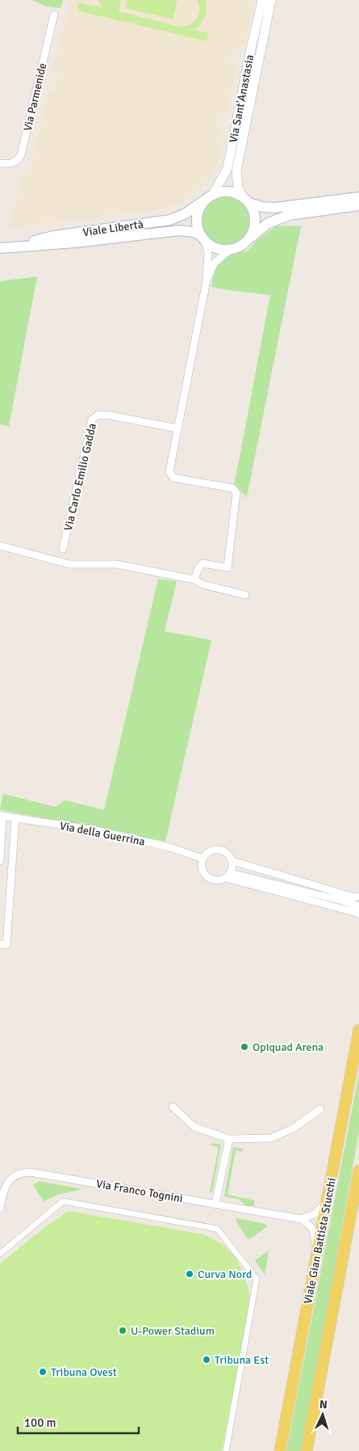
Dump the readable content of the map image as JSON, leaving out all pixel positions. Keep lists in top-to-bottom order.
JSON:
{
  "streets": {
    "main road": ["Viale Libertà", "Viale Gian Battista Stucchi"],
    "street": [
      "Via Parmenide",
      "Via Sant'Anastasia",
      "Via Carlo Emilio Gadda",
      "Via della Guerrina",
      "Via Franco Tognini"
    ]
  },
  "crossings": [
    ["Via Sant'Anastasia", "Viale Libertà"]
  ],
  "places": [
    "Opiquad Arena",
    "Curva Nord",
    "U-Power Stadium",
    "Tribuna Est",
    "Tribuna Ovest"
  ],
  "scale_bar": "100 m",
  "north": "top"
}
